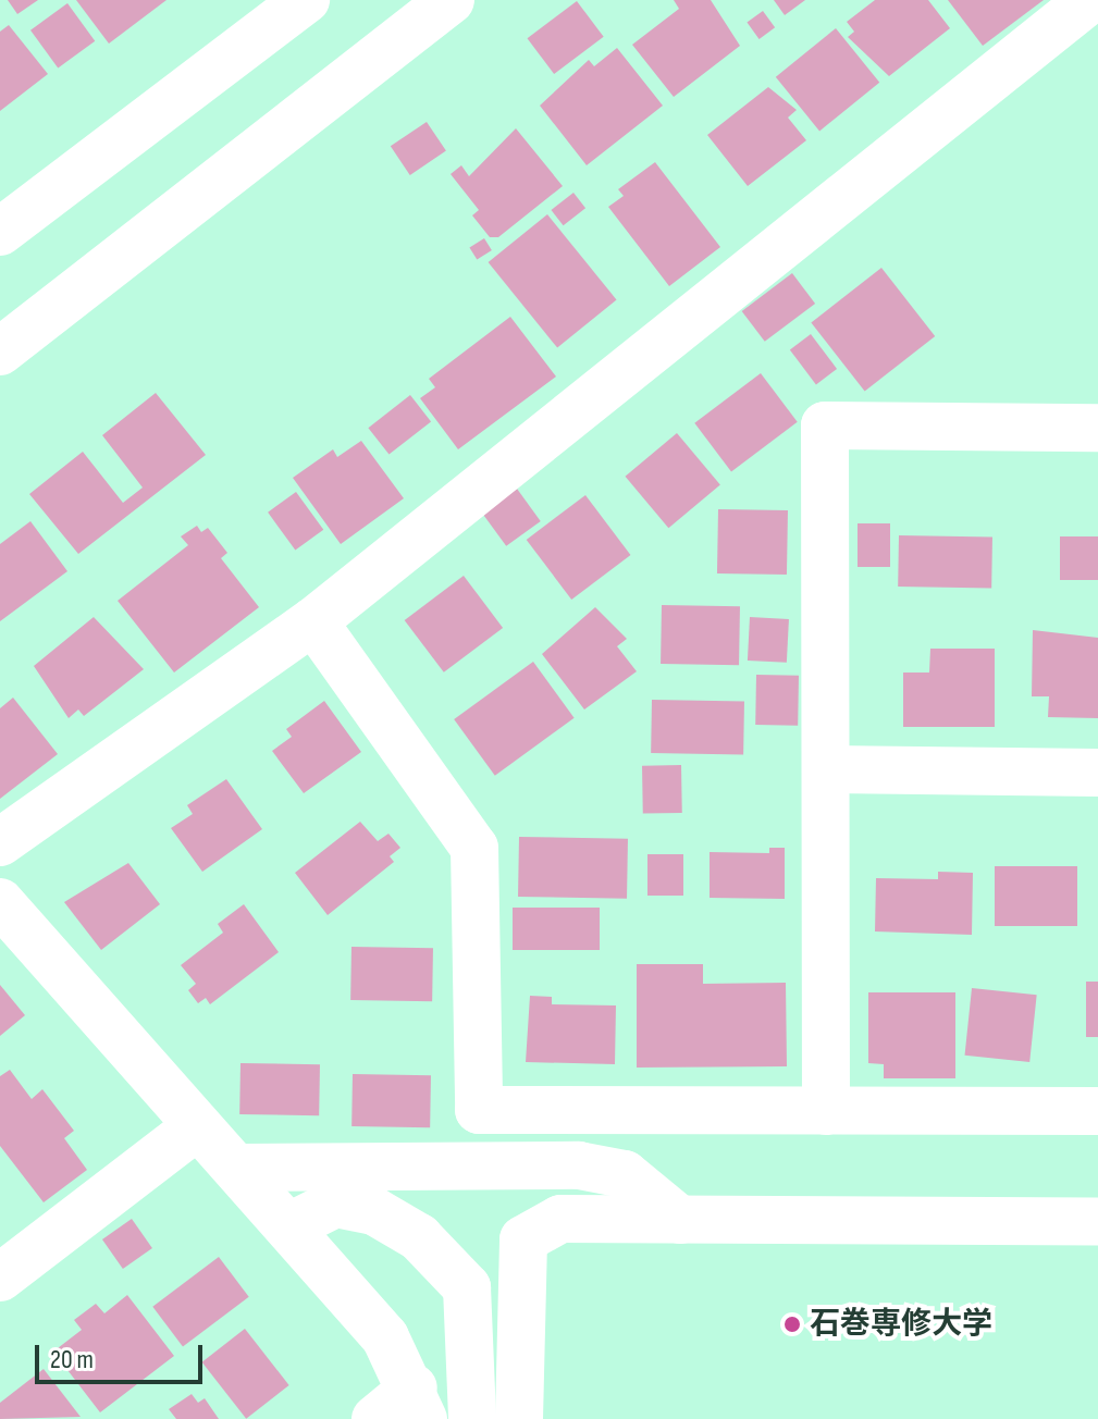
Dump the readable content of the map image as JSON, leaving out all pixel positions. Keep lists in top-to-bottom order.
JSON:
{
  "places": ["石巻専修大学"],
  "scale_bar": "20 m"
}
